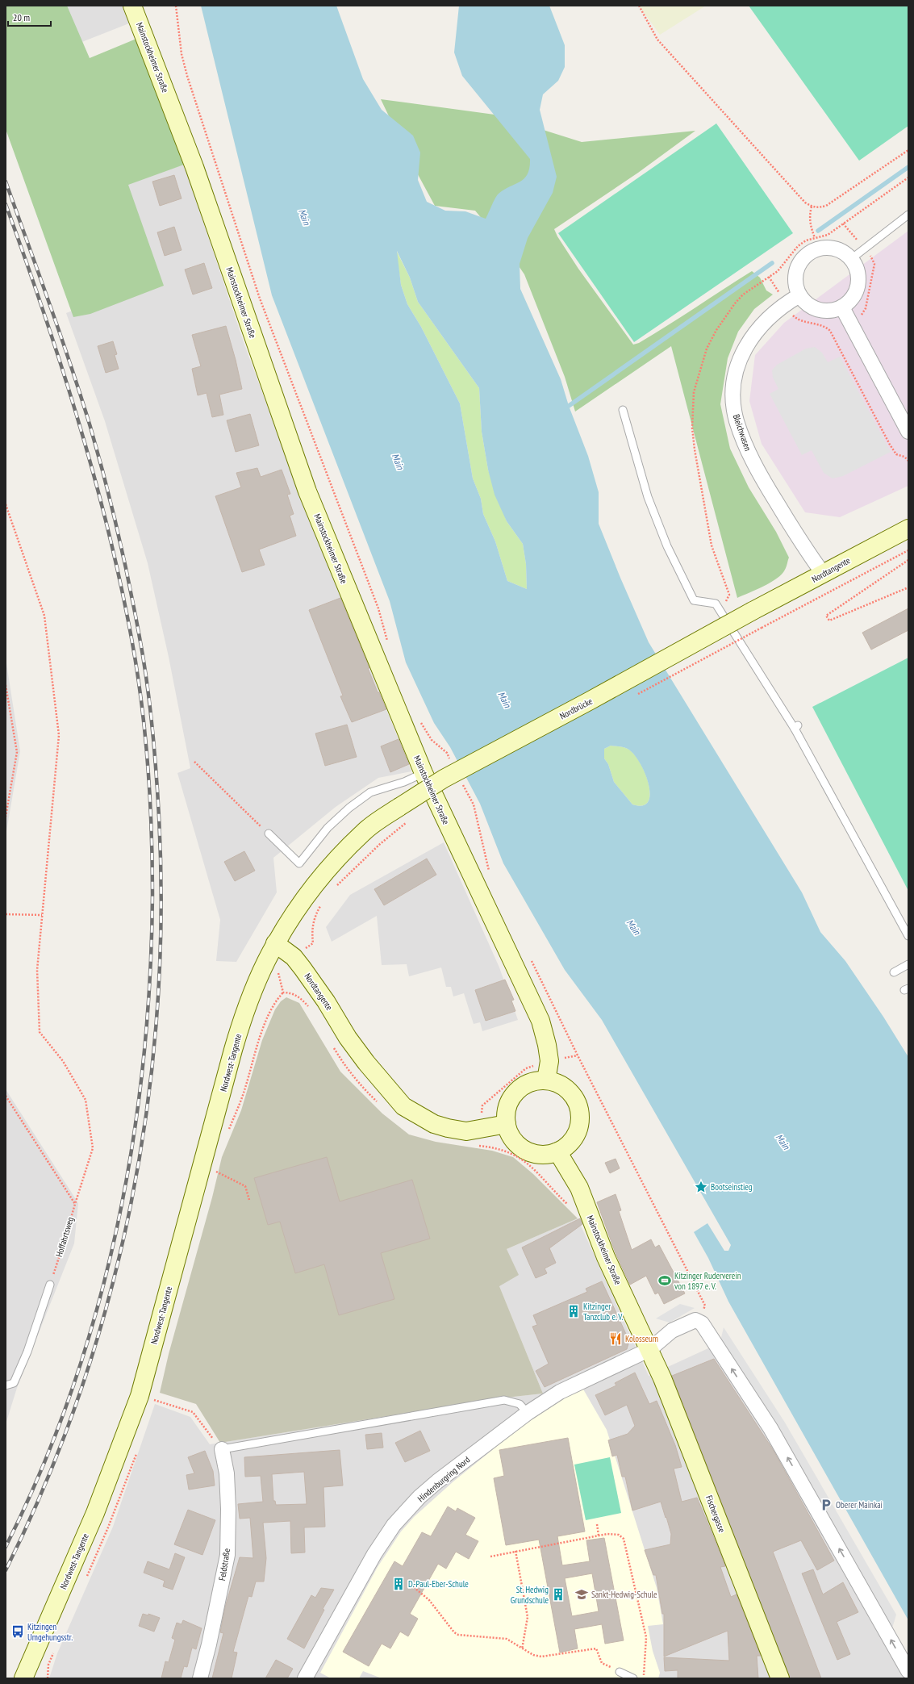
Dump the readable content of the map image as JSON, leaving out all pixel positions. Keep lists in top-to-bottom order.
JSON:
{
  "streets": {
    "main road": [
      "Mainstockheimer Straße",
      "Nordtangente",
      "Nordbrücke",
      "Nordwest-Tangente",
      "Fischergasse"
    ],
    "street": ["Bleichwasen", "Hindenburgring Nord", "Feldstraße"],
    "path": ["Hoffahrtsweg"]
  },
  "crossings": [
    ["Mainstockheimer Straße", "Nordtangente"],
    ["Mainstockheimer Straße", "Hindenburgring Nord"],
    ["Mainstockheimer Straße", "Fischergasse"],
    ["Bleichwasen", "Nordtangente"],
    ["Nordtangente", "Nordbrücke"],
    ["Nordtangente", "Nordwest-Tangente"],
    ["Nordbrücke", "Nordwest-Tangente"],
    ["Hindenburgring Nord", "Fischergasse"]
  ],
  "water": ["Main"],
  "places": {
    "place": ["Bootseinstieg"],
    "sports": ["Kitzinger Ruderverein von 1897 e. V."],
    "building": ["Kitzinger Tanzclub e. V.", "D.-Paul-Eber-Schule", "St. Hedwig Grundschule"],
    "restaurant": ["Kolosseum"],
    "parking": ["Oberer Mainkai"],
    "school or university": ["Sankt-Hedwig-Schule"],
    "bus stop": ["Kitzingen Umgehungsstr."]
  },
  "scale_bar": "20 m"
}
